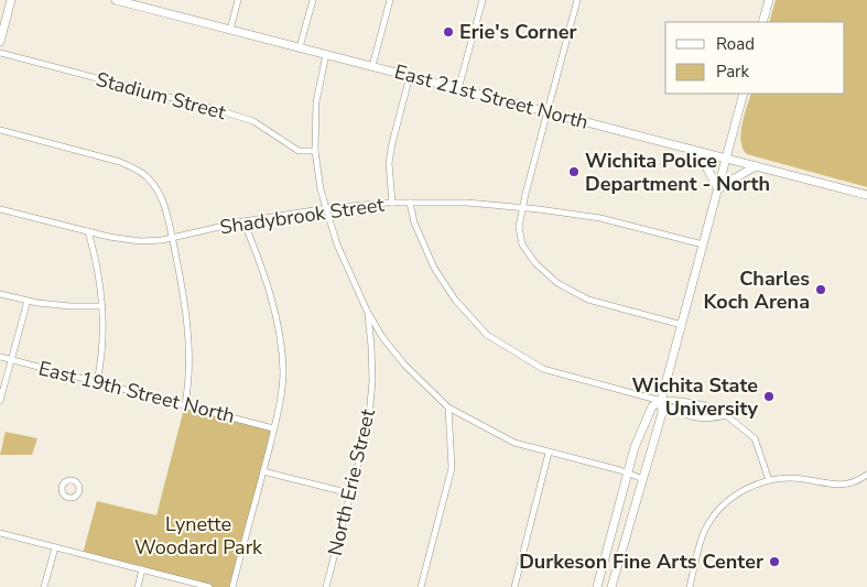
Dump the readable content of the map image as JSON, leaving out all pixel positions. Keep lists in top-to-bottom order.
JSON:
{
  "streets": {
    "main road": ["East 21st Street North"],
    "street": [
      "Stadium Street",
      "Shadybrook Street",
      "East 19th Street North",
      "North Erie Street"
    ]
  },
  "parks": ["Lynette Woodard Park"],
  "places": [
    "Erie's Corner",
    "Wichita Police Department - North",
    "Charles Koch Arena",
    "Wichita State University",
    "Durkeson Fine Arts Center"
  ],
  "legend": ["Road", "Park"]
}
